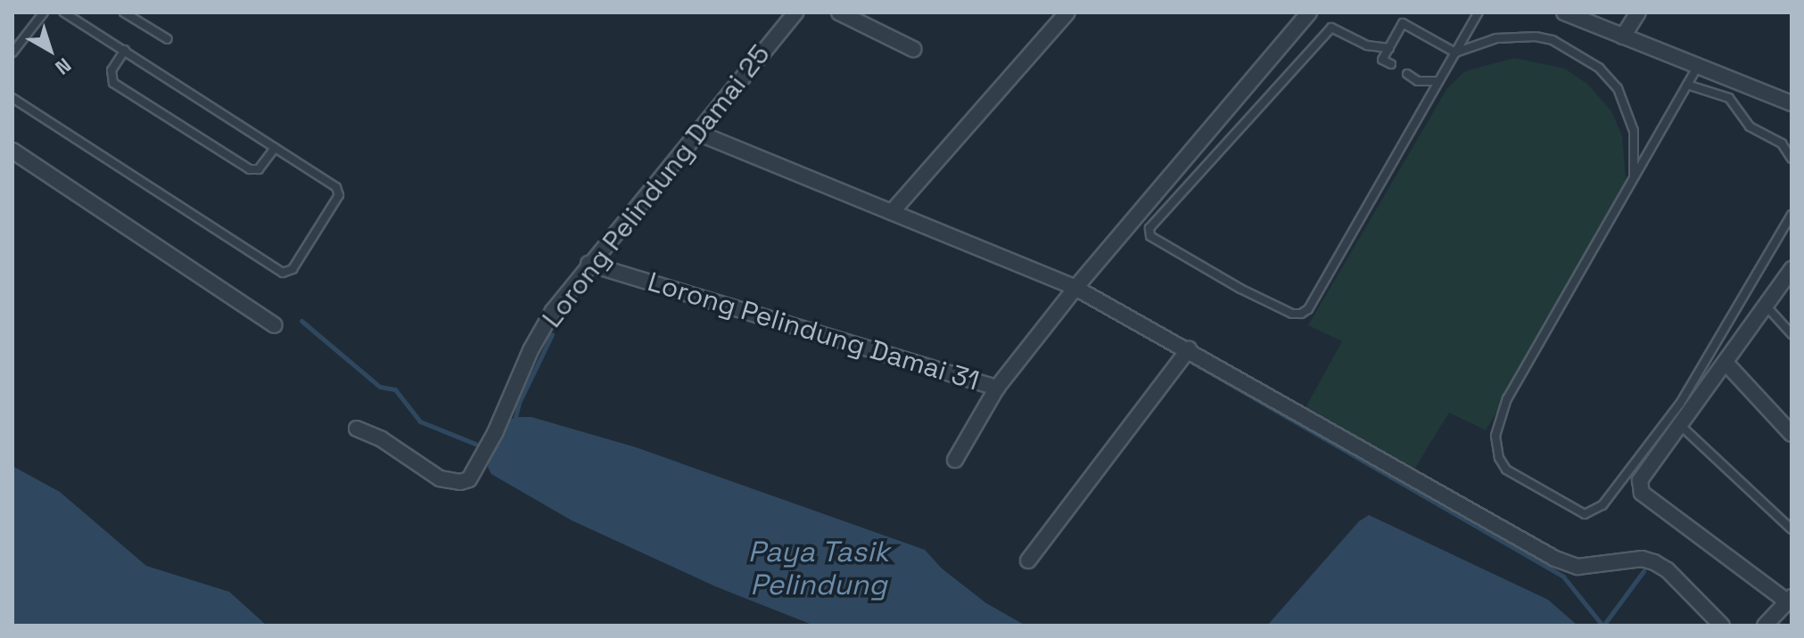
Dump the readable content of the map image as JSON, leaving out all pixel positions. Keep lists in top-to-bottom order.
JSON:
{
  "streets": {
    "street": ["Lorong Pelindung Damai 25", "Lorong Pelindung Damai 31"]
  },
  "crossings": [
    ["Lorong Pelindung Damai 25", "Lorong Pelindung Damai 31"]
  ],
  "water": ["Paya Tasik Pelindung"],
  "north": "bottom right"
}
